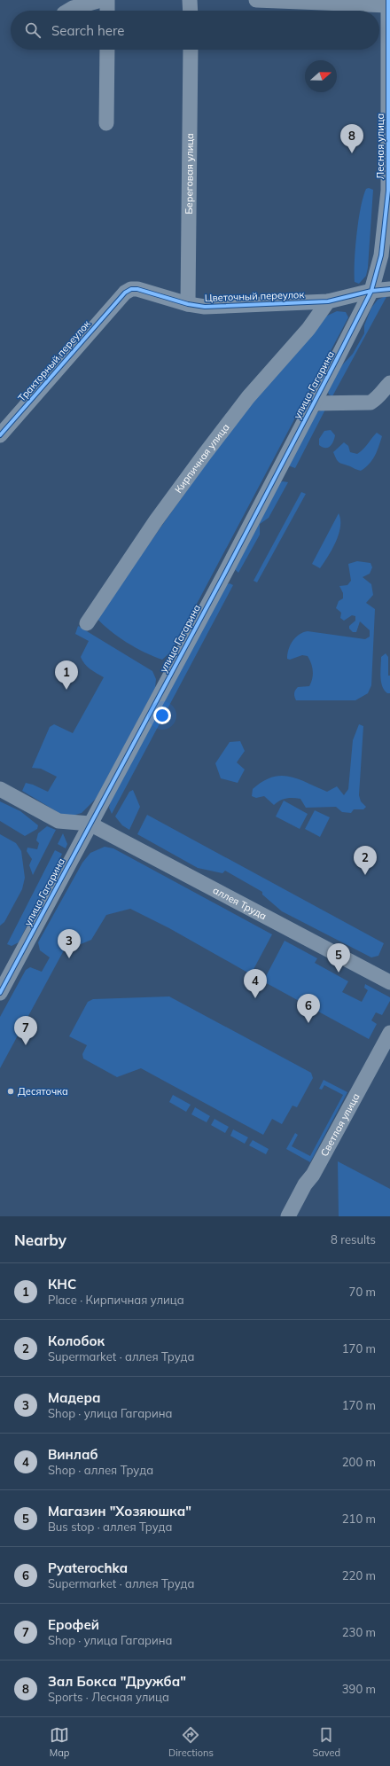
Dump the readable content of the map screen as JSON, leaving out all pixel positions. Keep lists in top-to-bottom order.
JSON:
{
  "streets": {
    "street": [
      "Лесная улица",
      "Береговая улица",
      "Цветочный переулок",
      "Тракторный переулок",
      "улица Гагарина",
      "Кирпичная улица",
      "аллея Труда",
      "Светлая улица"
    ]
  },
  "crossings": [
    ["Лесная улица", "Цветочный переулок"],
    ["Лесная улица", "улица Гагарина"],
    ["Береговая улица", "Цветочный переулок"],
    ["Цветочный переулок", "Тракторный переулок"],
    ["Цветочный переулок", "улица Гагарина"],
    ["Цветочный переулок", "Кирпичная улица"],
    ["улица Гагарина", "аллея Труда"]
  ],
  "places": ["Десяточка"],
  "north": "right",
  "page": {
    "search": "Search here",
    "pins": [
      "8",
      "1",
      "2",
      "3",
      "5",
      "4",
      "6",
      "7"
    ],
    "heading": ["Nearby", "8 results"],
    "list": [
      {
        "mark": "1",
        "name": "КНС",
        "note": "Place · Кирпичная улица",
        "value": "70 m"
      },
      {
        "mark": "2",
        "name": "Колобок",
        "note": "Supermarket · аллея Труда",
        "value": "170 m"
      },
      {
        "mark": "3",
        "name": "Мадера",
        "note": "Shop · улица Гагарина",
        "value": "170 m"
      },
      {
        "mark": "4",
        "name": "Винлаб",
        "note": "Shop · аллея Труда",
        "value": "200 m"
      },
      {
        "mark": "5",
        "name": "Магазин \"Хозяюшка\"",
        "note": "Bus stop · аллея Труда",
        "value": "210 m"
      },
      {
        "mark": "6",
        "name": "Pyaterochka",
        "note": "Supermarket · аллея Труда",
        "value": "220 m"
      },
      {
        "mark": "7",
        "name": "Ерофей",
        "note": "Shop · улица Гагарина",
        "value": "230 m"
      },
      {
        "mark": "8",
        "name": "Зал Бокса \"Дружба\"",
        "note": "Sports · Лесная улица",
        "value": "390 m"
      }
    ],
    "nav": ["Map", "Directions", "Saved"]
  }
}
